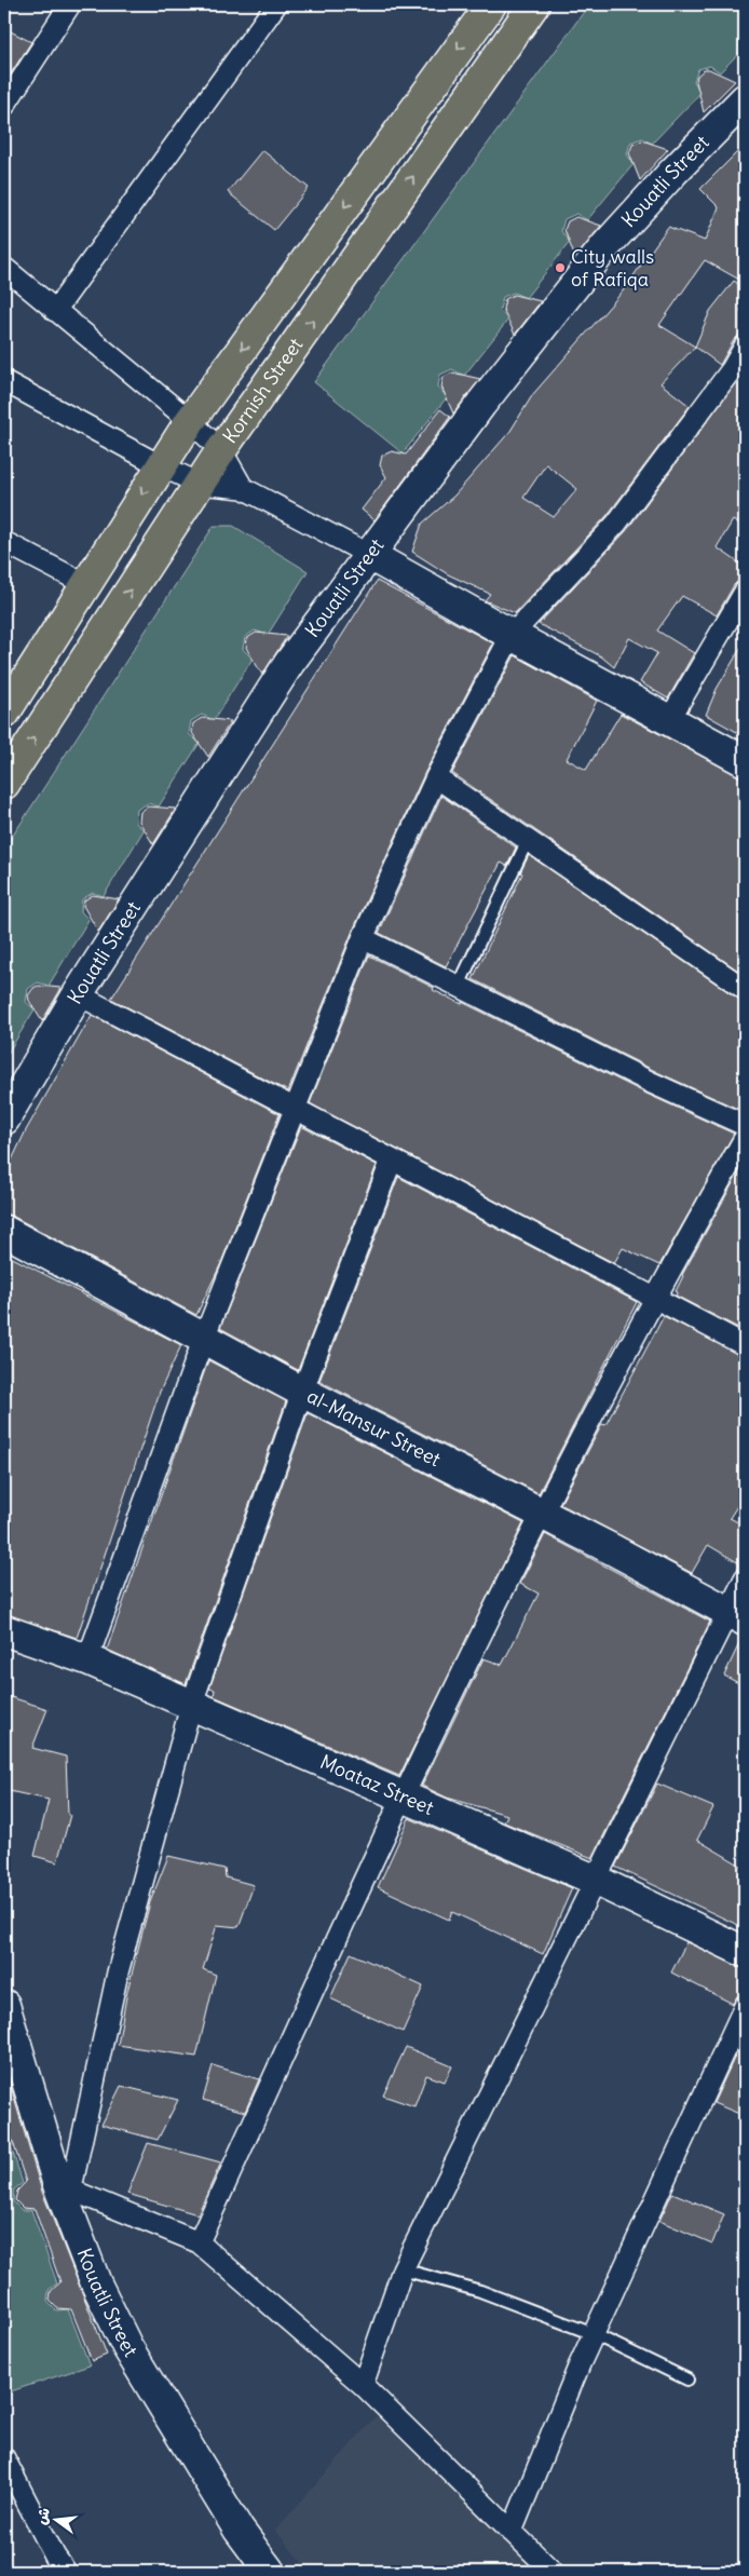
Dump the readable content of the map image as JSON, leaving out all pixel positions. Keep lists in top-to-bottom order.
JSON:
{
  "streets": {
    "main road": ["Kornish Street"],
    "street": ["Kouatli Street", "al-Mansur Street", "Moataz Street"]
  },
  "places": ["City walls of Rafiqa"],
  "north": "left"
}
